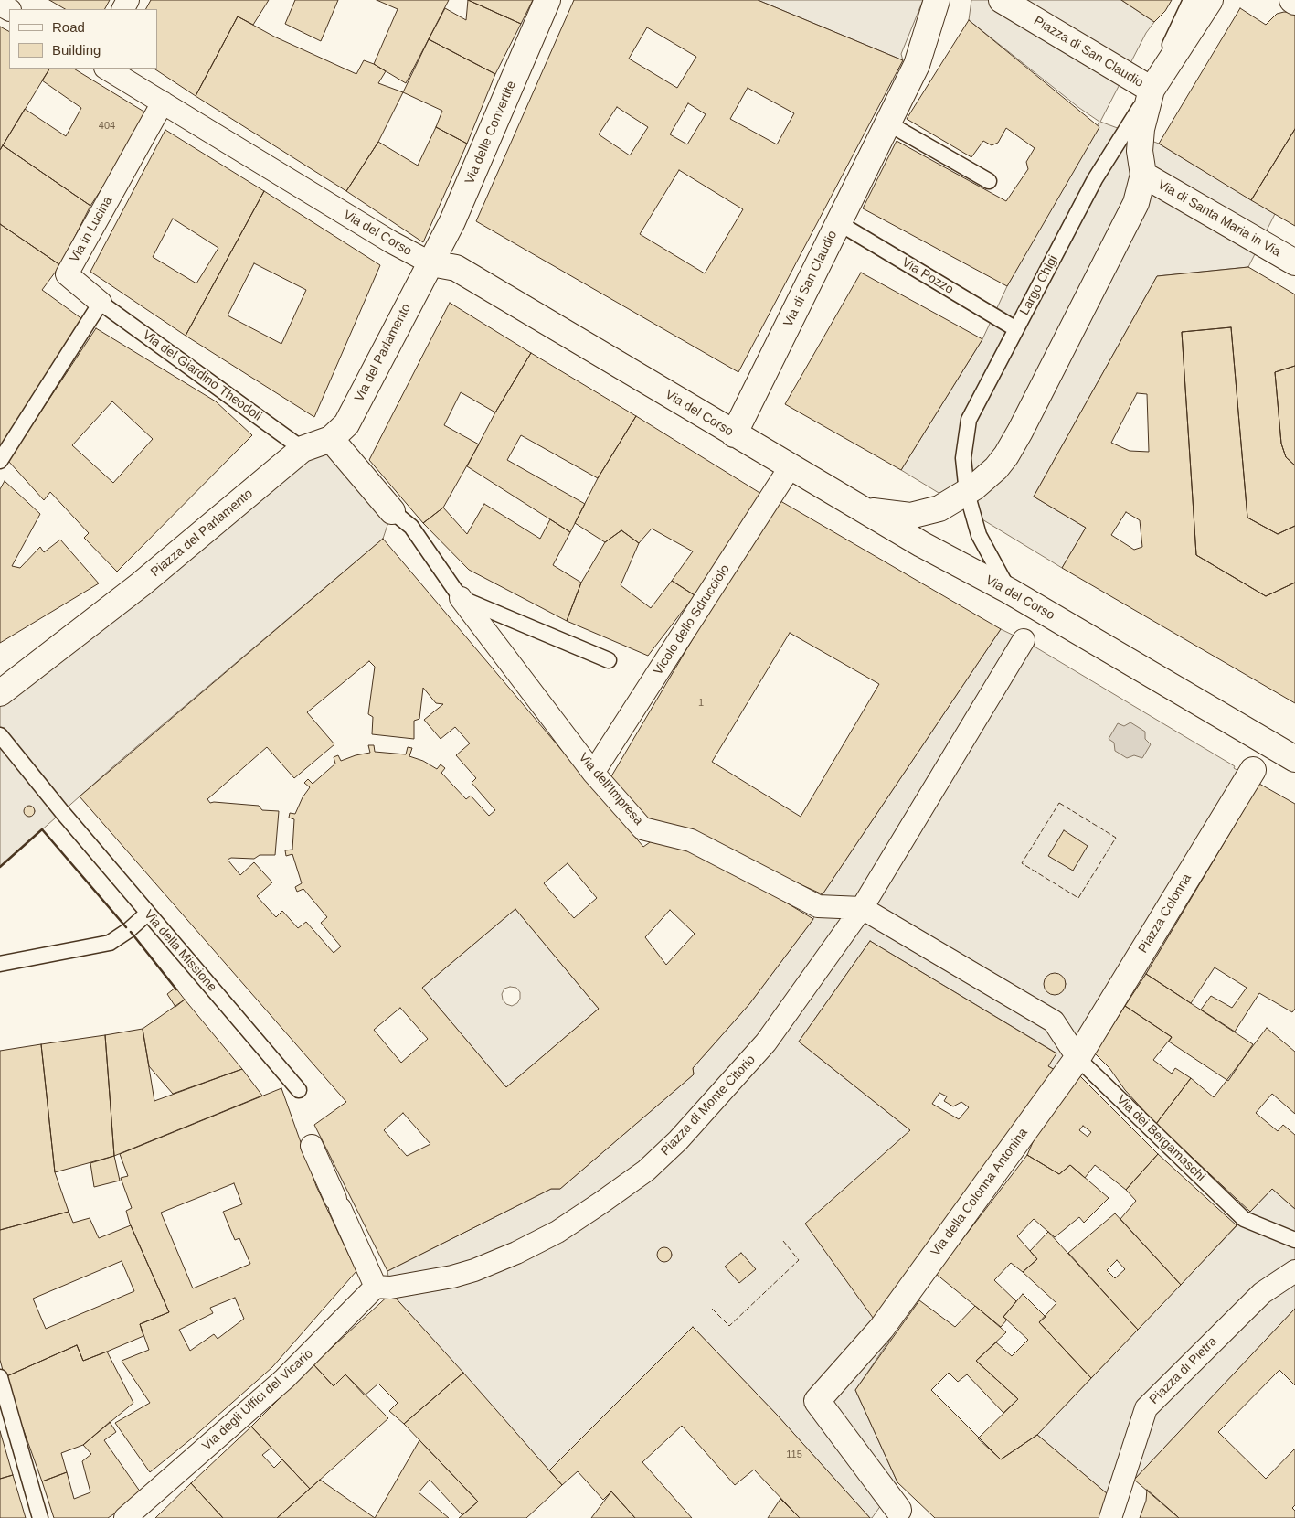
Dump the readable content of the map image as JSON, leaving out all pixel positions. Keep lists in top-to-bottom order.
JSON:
{
  "streets": {
    "street": [
      "Piazza di San Claudio",
      "Via delle Convertite",
      "Via di Santa Maria in Via",
      "Via in Lucina",
      "Via del Corso",
      "Via di San Claudio",
      "Via del Parlamento",
      "Piazza del Parlamento",
      "Vicolo dello Sdrucciolo",
      "Via dell'Impresa",
      "Piazza Colonna",
      "Piazza di Monte Citorio",
      "Via della Colonna Antonina",
      "Piazza di Pietra",
      "Via degli Uffici del Vicario"
    ],
    "lane": [
      "Via Pozzo",
      "Largo Chigi",
      "Via del Giardino Theodoli",
      "Via della Missione",
      "Via dei Bergamaschi"
    ]
  },
  "crossings": [
    ["Piazza di San Claudio", "Largo Chigi"],
    ["Via delle Convertite", "Via del Corso"],
    ["Via delle Convertite", "Via del Parlamento"],
    ["Via in Lucina", "Via del Corso"],
    ["Via in Lucina", "Via del Giardino Theodoli"],
    ["Via del Corso", "Via di San Claudio"],
    ["Via del Corso", "Largo Chigi"],
    ["Via del Corso", "Via del Parlamento"],
    ["Via del Corso", "Vicolo dello Sdrucciolo"],
    ["Via Pozzo", "Via di San Claudio"],
    ["Via Pozzo", "Largo Chigi"],
    ["Via del Parlamento", "Piazza del Parlamento"],
    ["Via del Giardino Theodoli", "Piazza del Parlamento"],
    ["Vicolo dello Sdrucciolo", "Via dell'Impresa"],
    ["Via dell'Impresa", "Piazza di Monte Citorio"],
    ["Piazza Colonna", "Via dei Bergamaschi"],
    ["Piazza Colonna", "Via della Colonna Antonina"],
    ["Piazza di Monte Citorio", "Via degli Uffici del Vicario"],
    ["Via dei Bergamaschi", "Via della Colonna Antonina"]
  ],
  "house_numbers": ["404", "1", "115"],
  "legend": ["Road", "Building"]
}
